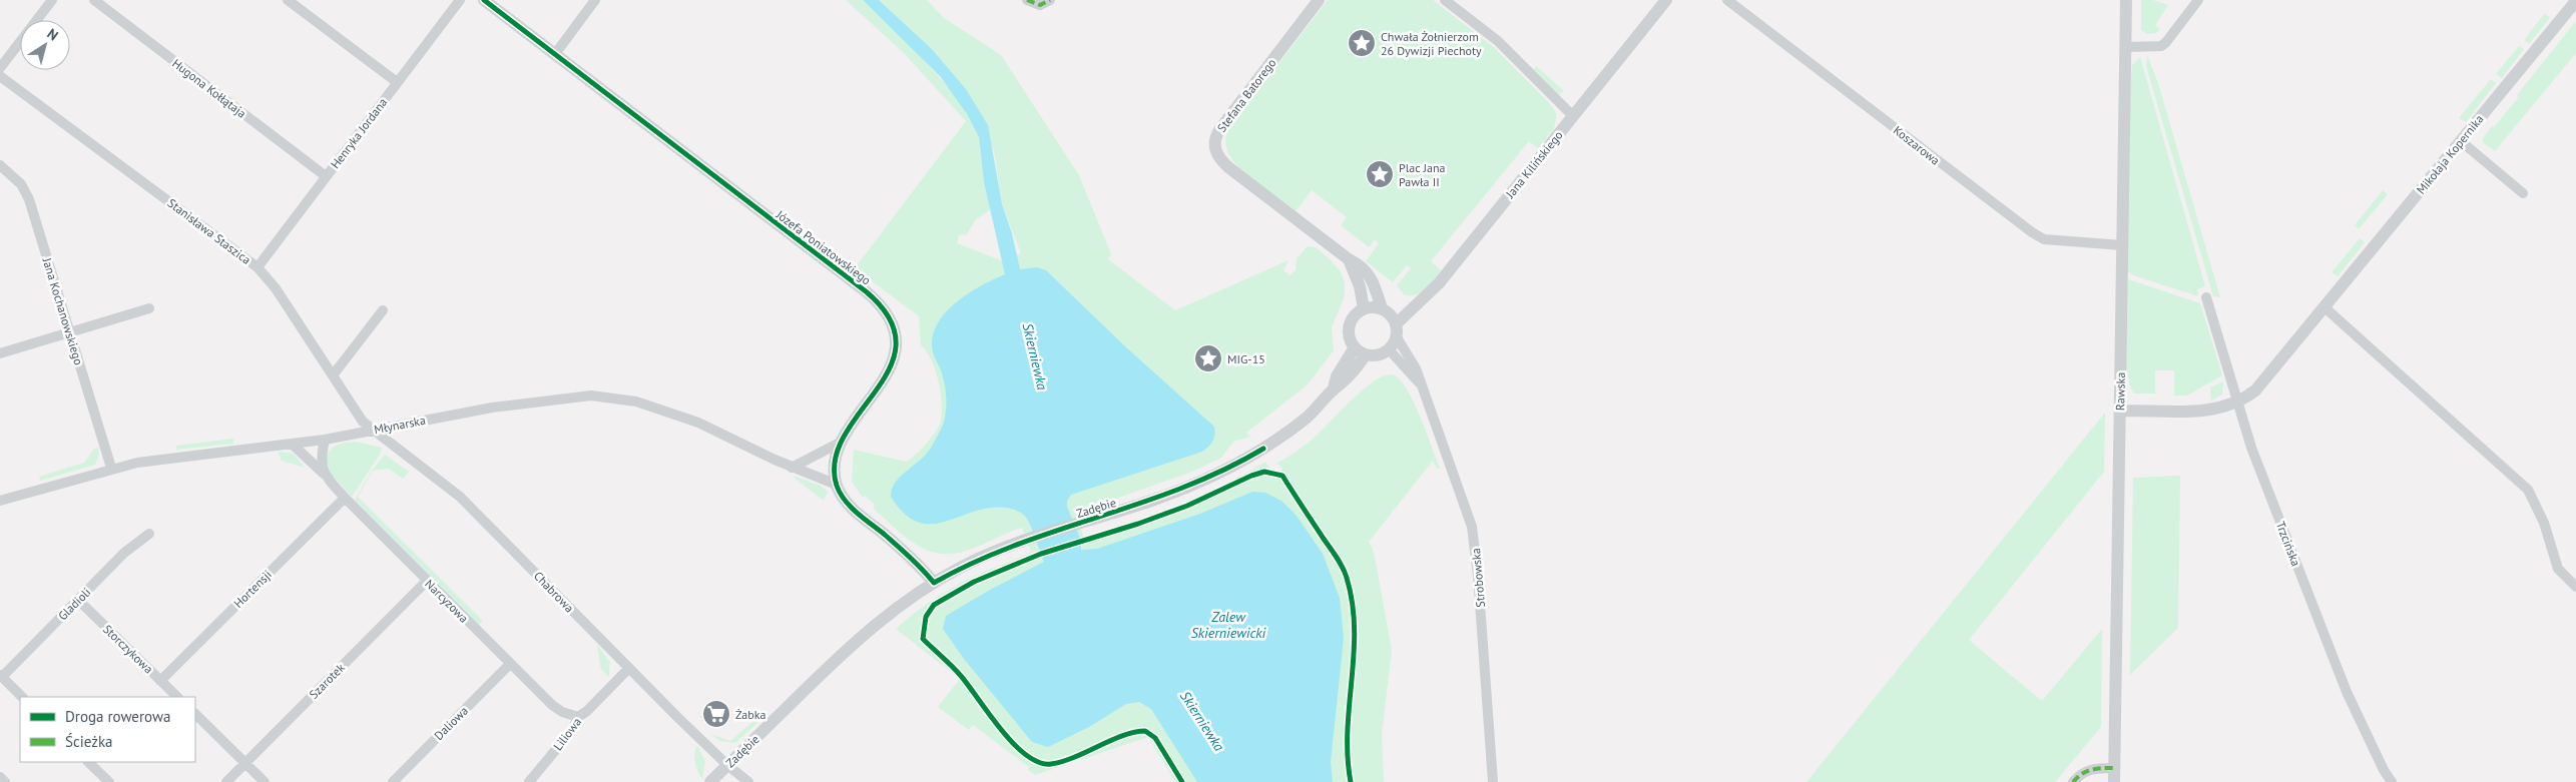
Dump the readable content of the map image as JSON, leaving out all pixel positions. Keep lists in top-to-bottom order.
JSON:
{
  "streets": {
    "street": [
      "Hugona Kołłątaja",
      "Stefana Batorego",
      "Henryka Jordana",
      "Koszarowa",
      "Mikołaja Kopernika",
      "Jana Kilińskiego",
      "Stanisława Staszica",
      "Józefa Poniatowskiego",
      "Jana Kochanowskiego",
      "Rawska",
      "Młynarska",
      "Zadębie",
      "Trzcińska",
      "Strobowska",
      "Hortensji",
      "Chabrowa",
      "Narcyzowa",
      "Gladioli",
      "Storczykowa",
      "Szarotek",
      "Daliowa",
      "Liliowa"
    ]
  },
  "crossings": [
    ["Hugona Kołłątaja", "Henryka Jordana"],
    ["Stefana Batorego", "Jana Kilińskiego"],
    ["Stefana Batorego", "Zadębie"],
    ["Stefana Batorego", "Strobowska"],
    ["Henryka Jordana", "Stanisława Staszica"],
    ["Koszarowa", "Rawska"],
    ["Mikołaja Kopernika", "Rawska"],
    ["Mikołaja Kopernika", "Trzcińska"],
    ["Jana Kilińskiego", "Zadębie"],
    ["Jana Kilińskiego", "Strobowska"],
    ["Stanisława Staszica", "Młynarska"],
    ["Stanisława Staszica", "Chabrowa"],
    ["Józefa Poniatowskiego", "Młynarska"],
    ["Jana Kochanowskiego", "Młynarska"],
    ["Młynarska", "Chabrowa"],
    ["Młynarska", "Narcyzowa"],
    ["Zadębie", "Strobowska"],
    ["Zadębie", "Chabrowa"],
    ["Hortensji", "Narcyzowa"],
    ["Hortensji", "Storczykowa"],
    ["Chabrowa", "Liliowa"],
    ["Narcyzowa", "Szarotek"],
    ["Narcyzowa", "Daliowa"],
    ["Narcyzowa", "Liliowa"],
    ["Gladioli", "Storczykowa"]
  ],
  "water": ["Skierniewka", "Zalew Skierniewicki"],
  "places": {
    "place": ["Chwała Żołnierzom 26 Dywizji Piechoty", "Plac Jana Pawła II", "MIG-15"],
    "supermarket": ["Żabka"]
  },
  "legend": ["Droga rowerowa", "Ścieżka"],
  "north": "top right"
}
